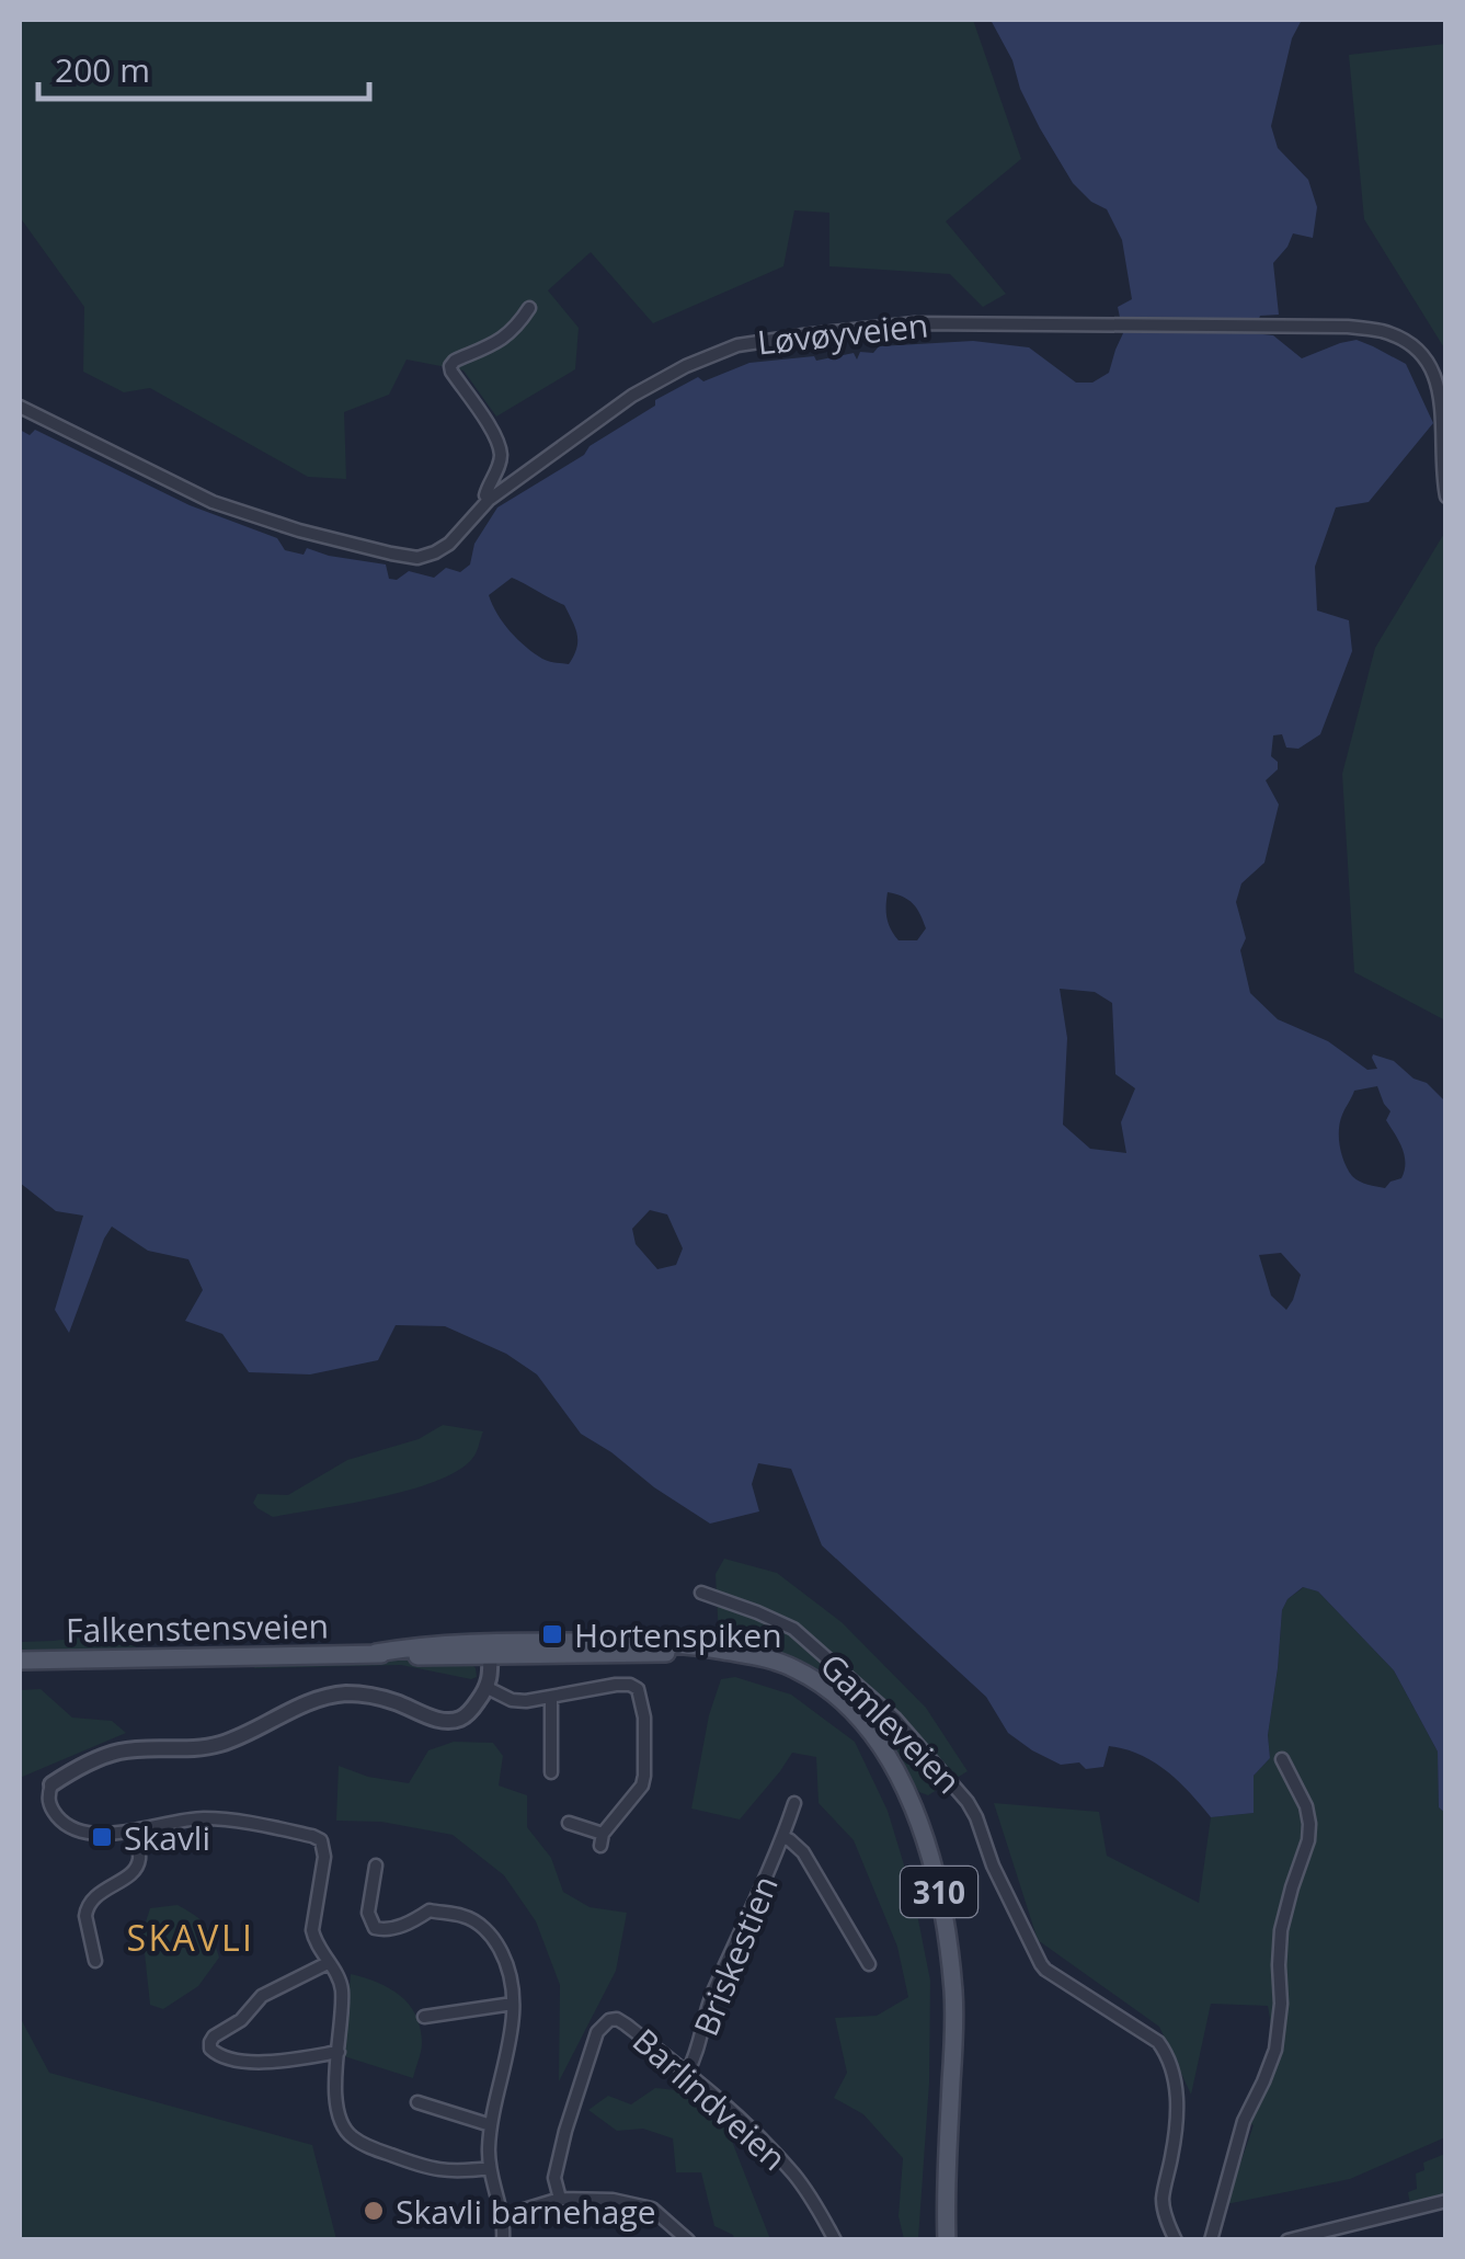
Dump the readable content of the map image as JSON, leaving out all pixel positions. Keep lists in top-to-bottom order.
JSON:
{
  "streets": {
    "main road": ["Falkenstensveien", "310"],
    "street": [
      "Løvøyveien",
      "Gamleveien",
      "Briskestien",
      "Barlindveien"
    ]
  },
  "crossings": [
    ["Briskestien", "Barlindveien"]
  ],
  "districts": ["SKAVLI"],
  "places": {
    "transit": ["Hortenspiken", "Skavli"],
    "other": ["Skavli barnehage"]
  },
  "scale_bar": "200 m"
}
